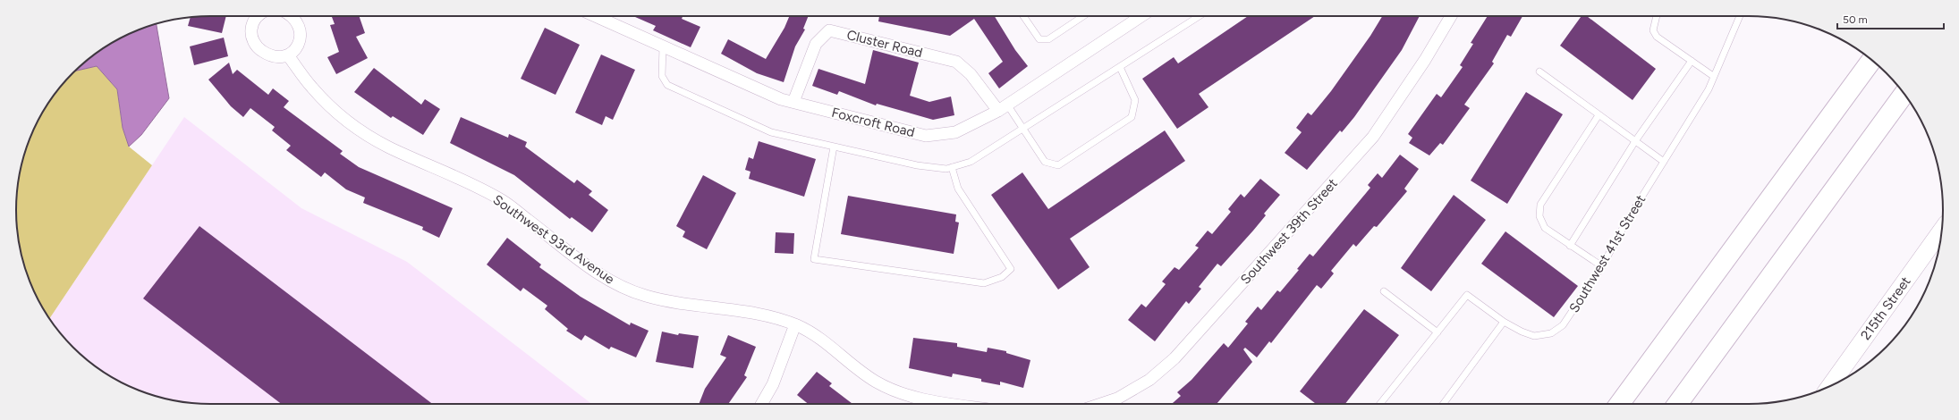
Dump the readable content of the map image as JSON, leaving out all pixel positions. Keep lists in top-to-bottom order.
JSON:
{
  "streets": {
    "street": [
      "Cluster Road",
      "Foxcroft Road",
      "Southwest 39th Street",
      "Southwest 93rd Avenue",
      "215th Street"
    ],
    "lane": ["Southwest 41st Street"]
  },
  "crossings": [
    ["Cluster Road", "Foxcroft Road"]
  ],
  "scale_bar": "50 m"
}
